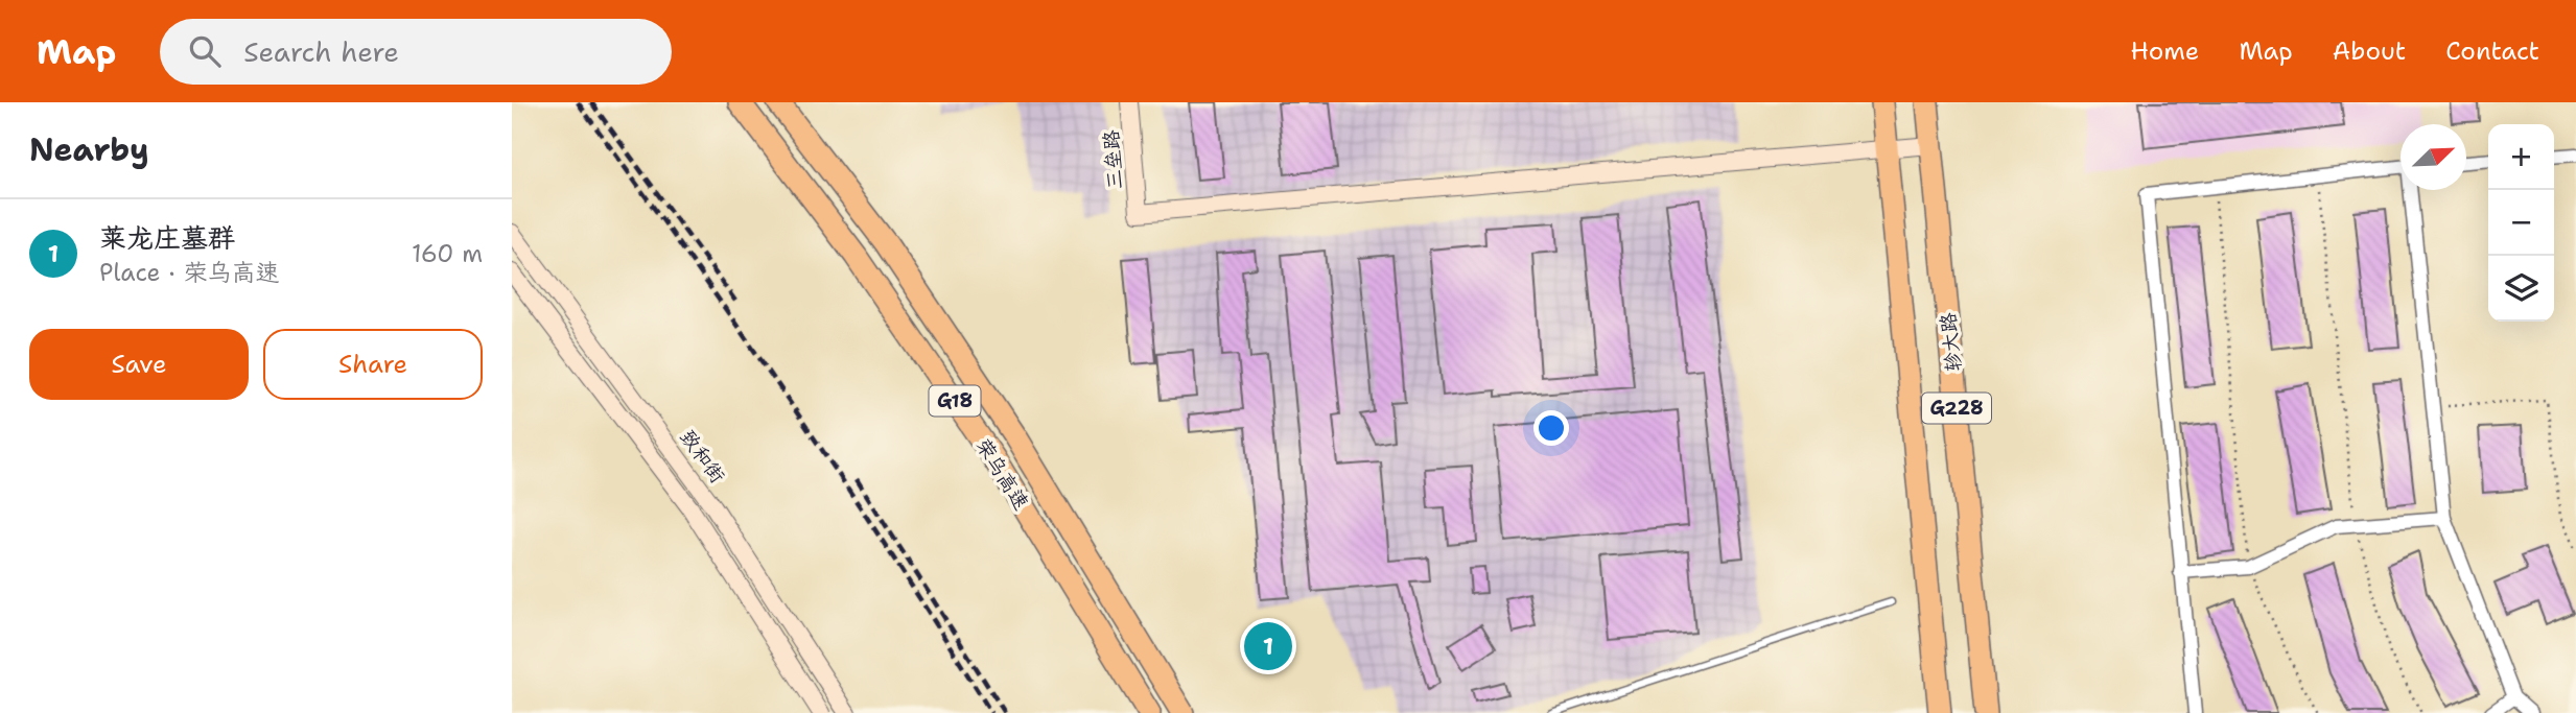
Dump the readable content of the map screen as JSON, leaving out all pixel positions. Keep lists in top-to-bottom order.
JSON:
{
  "streets": {
    "highway": [
      "轸大路",
      "G18",
      "G228",
      "荣乌高速"
    ],
    "street": ["三垒路", "致和街"]
  },
  "crossings": [
    ["三垒路", "G228"]
  ],
  "north": "top right",
  "page": {
    "header": "Map",
    "search": "Search here",
    "nav": [
      "Home",
      "Map",
      "About",
      "Contact"
    ],
    "heading": "Nearby",
    "map_buttons": ["+", "−"],
    "list": [
      {
        "mark": "1",
        "name": "莱龙庄墓群",
        "note": "Place · 荣乌高速",
        "value": "160 m"
      }
    ],
    "buttons": ["Save", "Share"],
    "pins": "1"
  }
}
